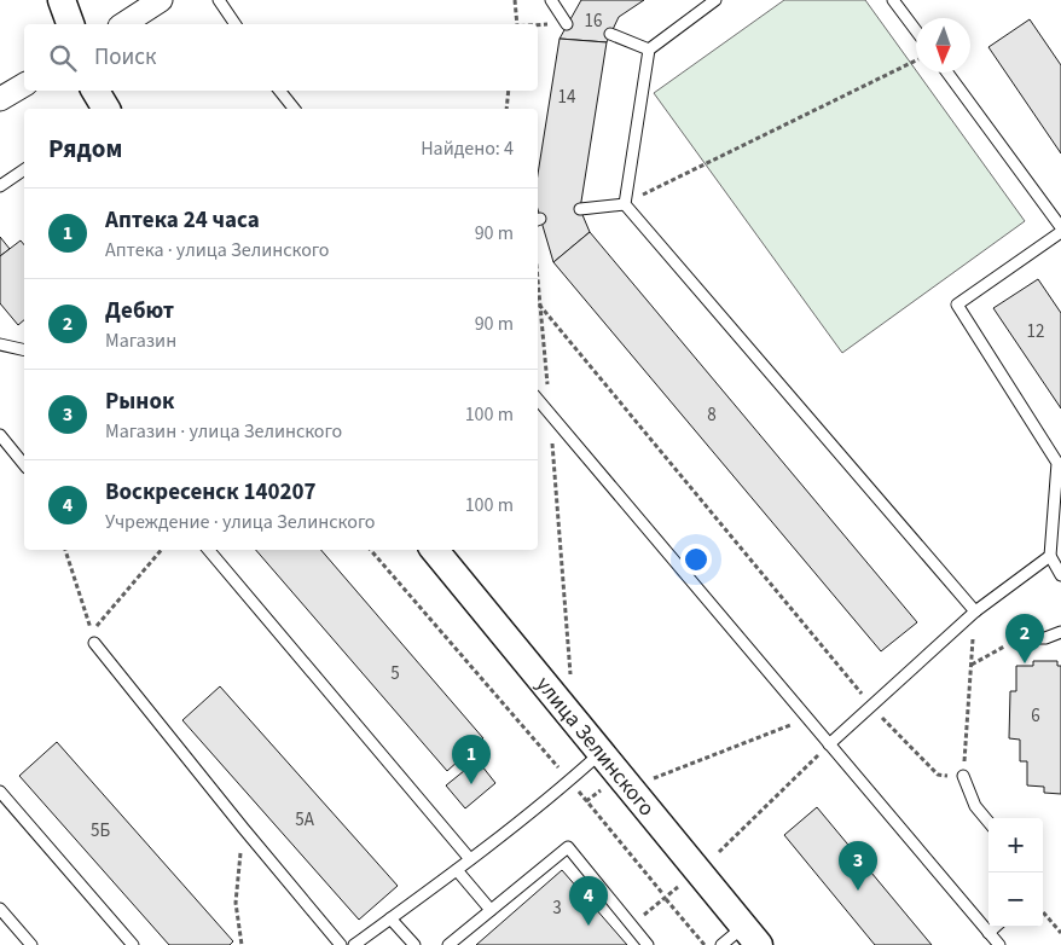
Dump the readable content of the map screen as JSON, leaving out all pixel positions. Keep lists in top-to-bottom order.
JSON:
{
  "streets": {
    "street": ["улица Зелинского"]
  },
  "house_numbers": [
    "16",
    "14",
    "12",
    "8",
    "5",
    "6",
    "5А",
    "5Б",
    "3"
  ],
  "north": "bottom",
  "page": {
    "search": "Поиск",
    "heading": ["Рядом", "Найдено: 4"],
    "list": [
      {
        "mark": "1",
        "name": "Аптека 24 часа",
        "note": "Аптека · улица Зелинского",
        "value": "90 m"
      },
      {
        "mark": "2",
        "name": "Дебют",
        "note": "Магазин",
        "value": "90 m"
      },
      {
        "mark": "3",
        "name": "Рынок",
        "note": "Магазин · улица Зелинского",
        "value": "100 m"
      },
      {
        "mark": "4",
        "name": "Воскресенск 140207",
        "note": "Учреждение · улица Зелинского",
        "value": "100 m"
      }
    ],
    "pins": [
      "2",
      "1",
      "3",
      "4"
    ],
    "map_buttons": ["+", "−"]
  }
}
